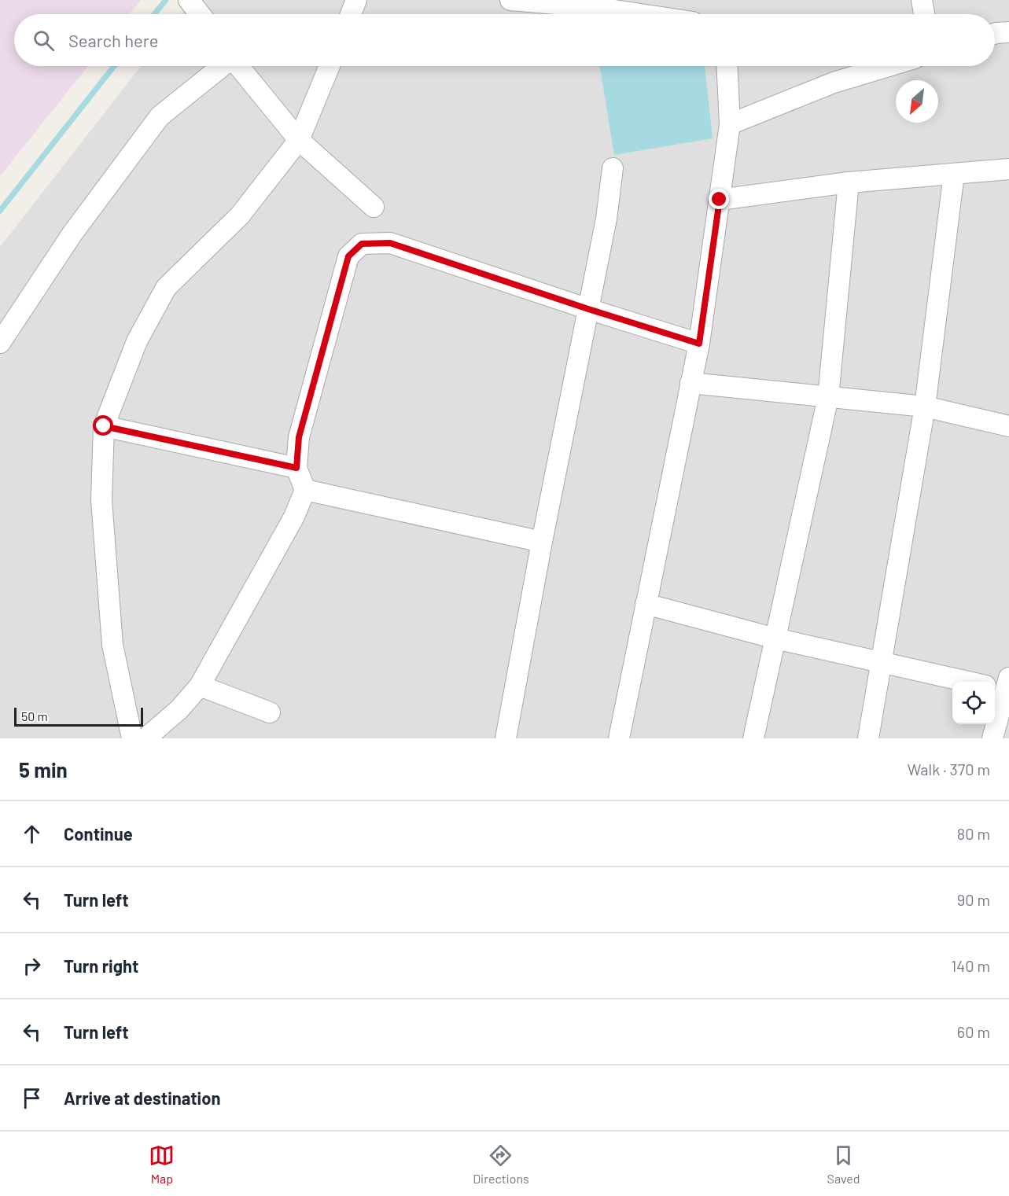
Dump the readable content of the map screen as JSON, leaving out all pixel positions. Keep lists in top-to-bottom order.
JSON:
{
  "scale_bar": "50 m",
  "north": "bottom left",
  "page": {
    "search": "Search here",
    "scale": "50 m",
    "heading": ["5 min", "Walk · 370 m"],
    "list": [
      ["Continue", "80 m"],
      ["Turn left", "90 m"],
      ["Turn right", "140 m"],
      ["Turn left", "60 m"],
      "Arrive at destination"
    ],
    "nav": ["Map", "Directions", "Saved"]
  }
}
